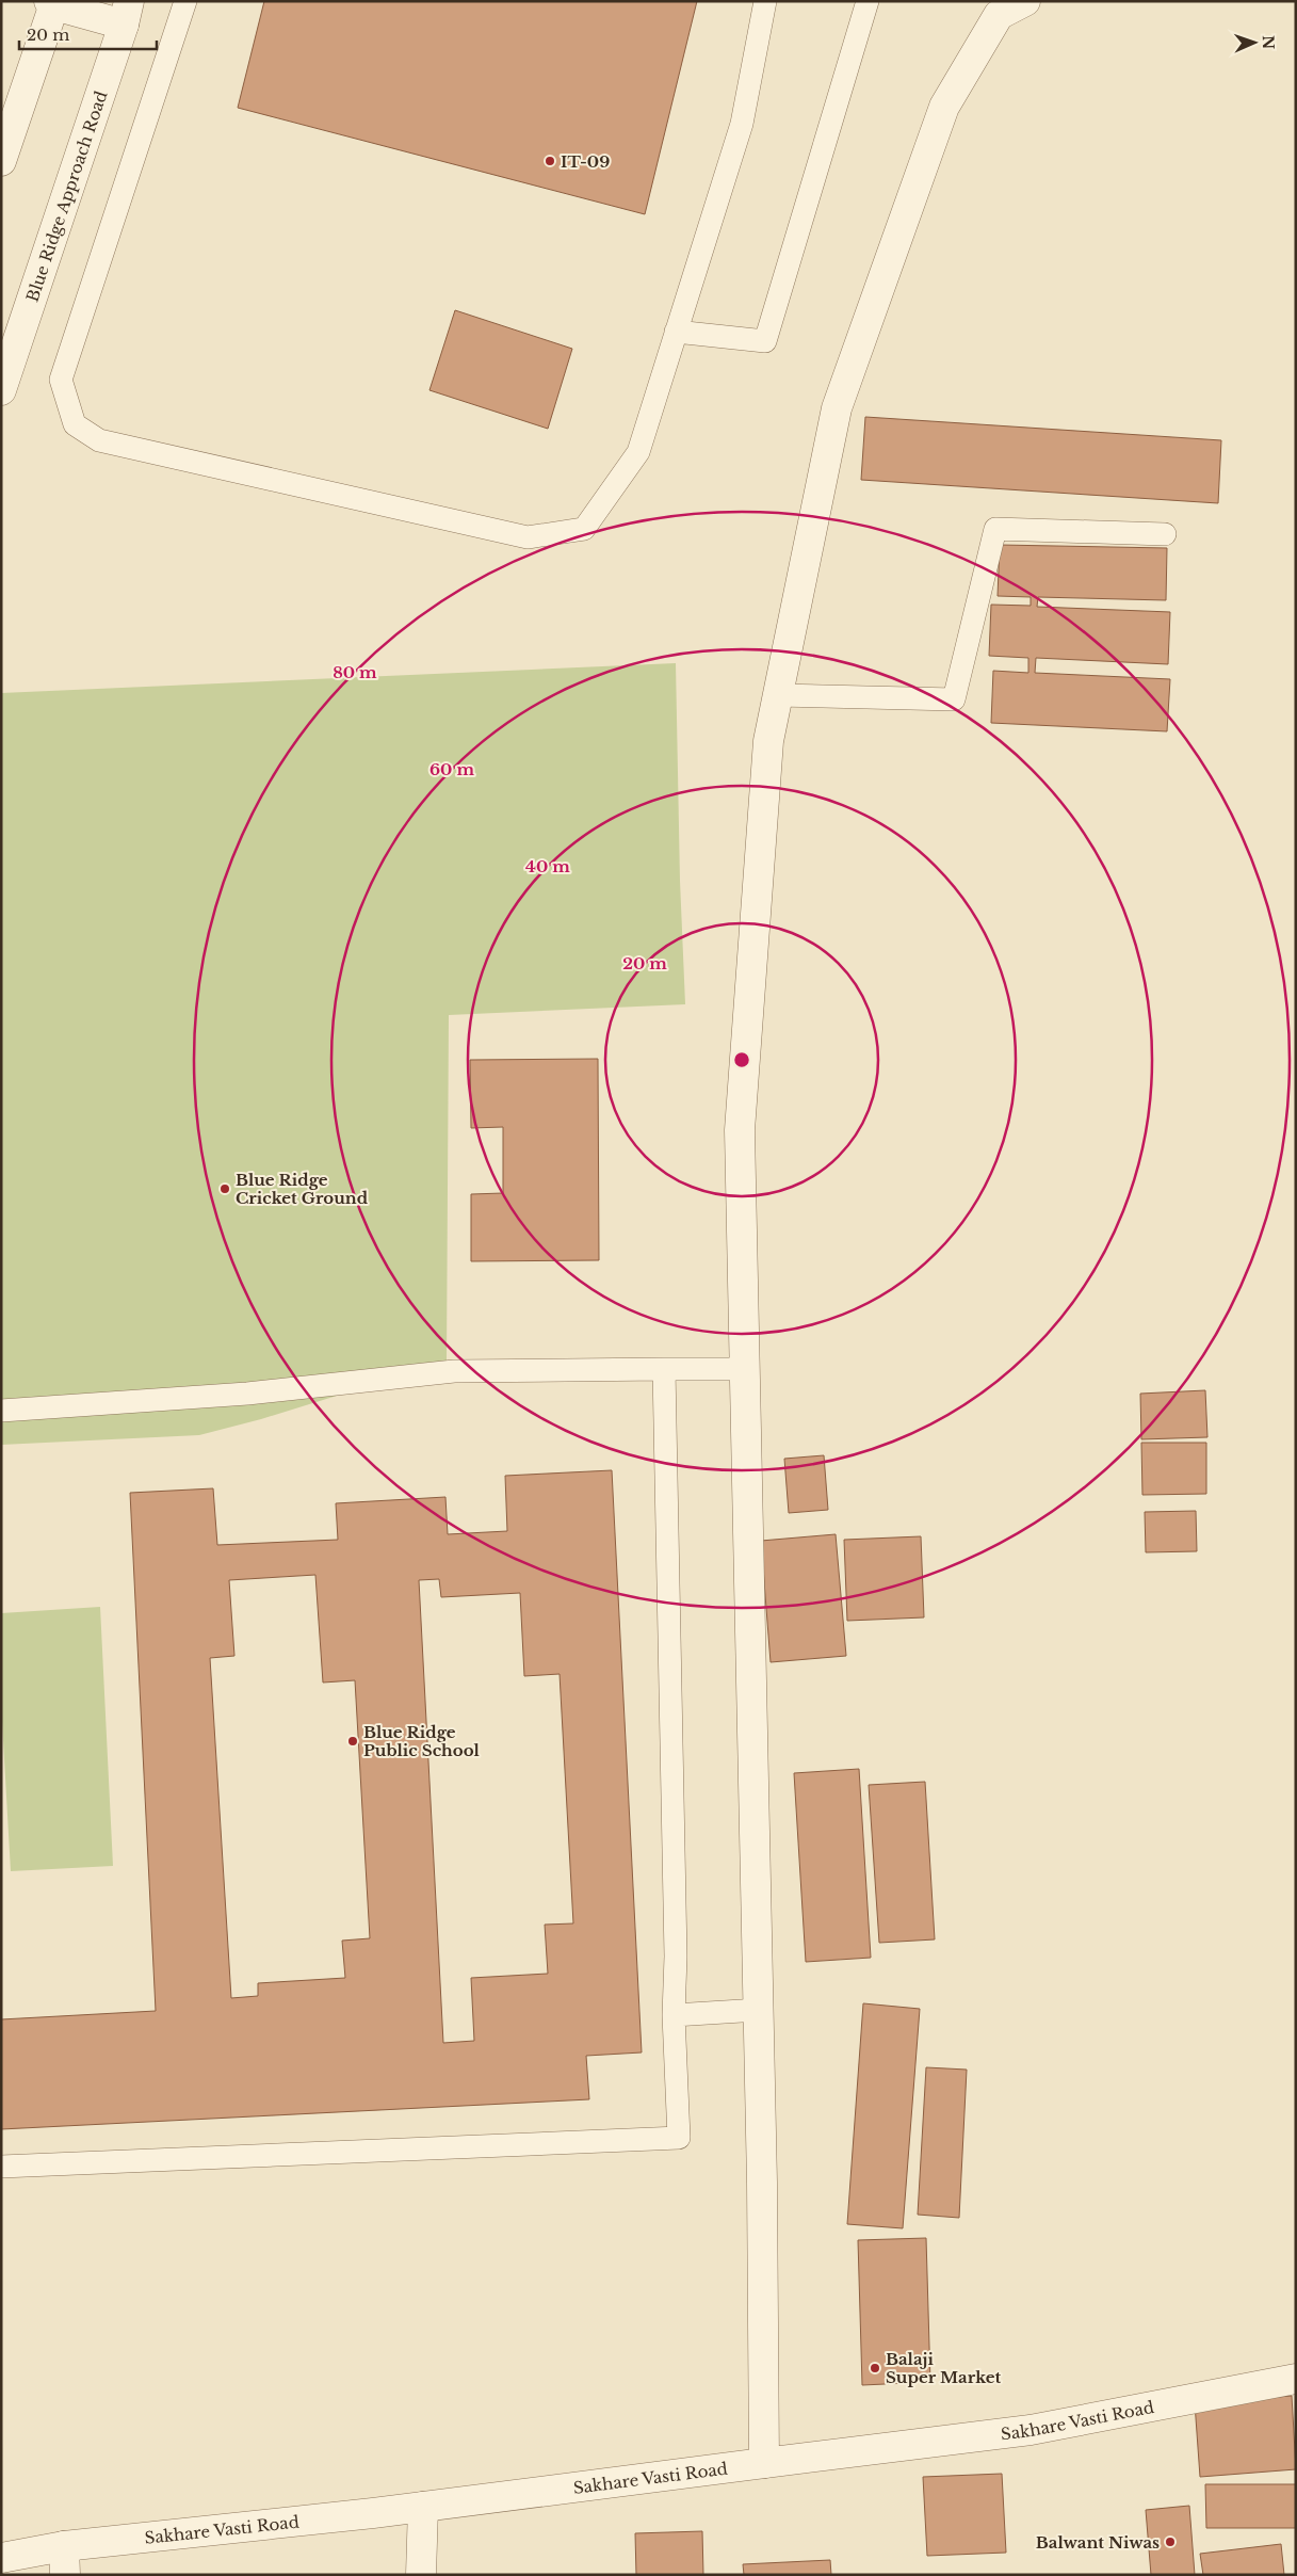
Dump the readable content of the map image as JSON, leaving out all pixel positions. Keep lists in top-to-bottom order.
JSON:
{
  "streets": {
    "street": ["Blue Ridge Approach Road", "Sakhare Vasti Road"]
  },
  "places": [
    "IT-09",
    "Blue Ridge Cricket Ground",
    "Blue Ridge Public School",
    "Balaji Super Market",
    "Balwant Niwas"
  ],
  "scale_bar": "20 m",
  "north": "right",
  "rings": [
    "80 m",
    "60 m",
    "40 m",
    "20 m"
  ]
}
